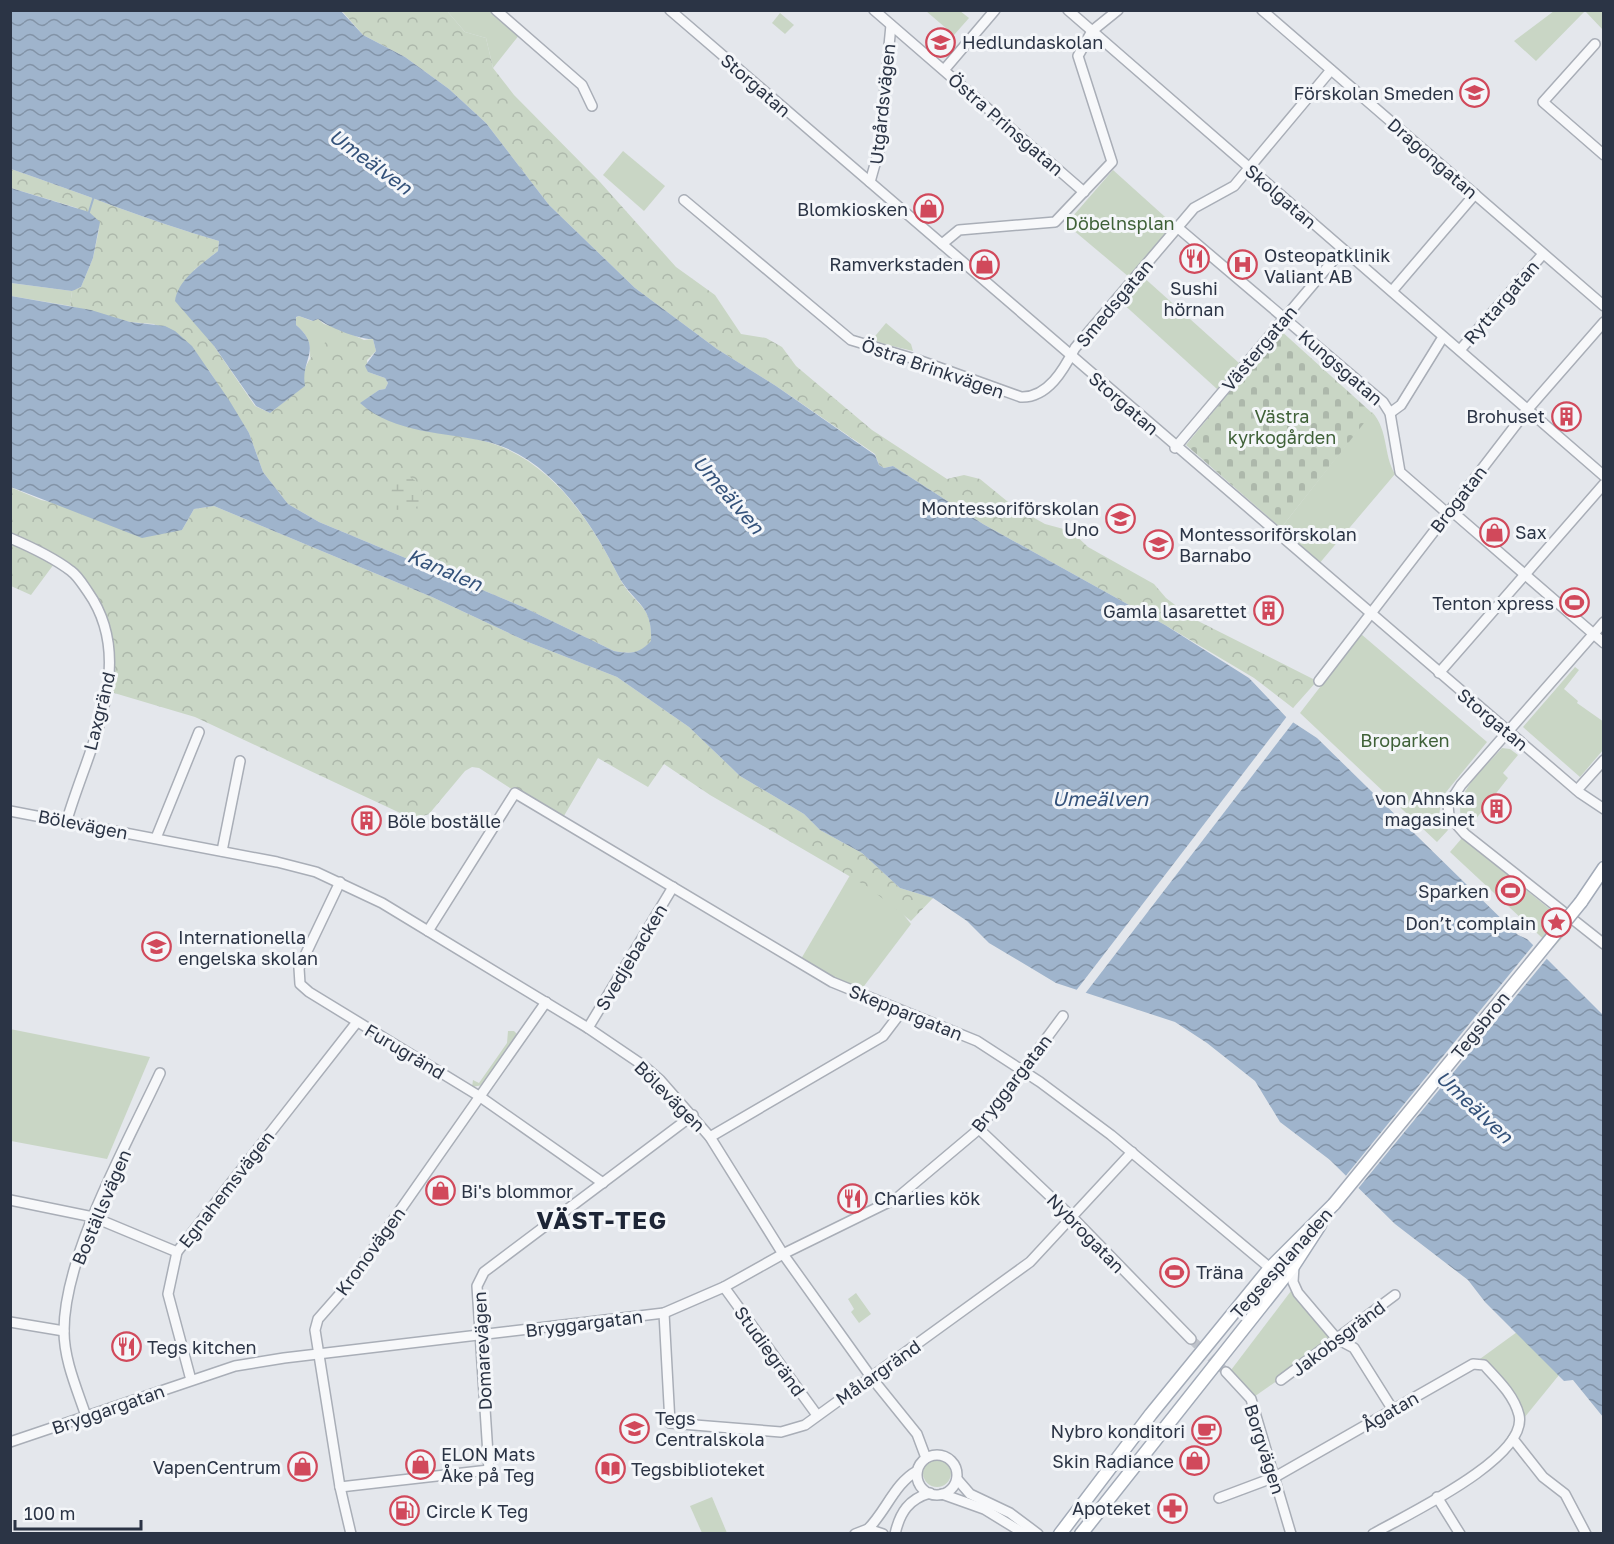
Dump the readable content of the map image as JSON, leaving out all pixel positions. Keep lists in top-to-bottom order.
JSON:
{
  "streets": {
    "main road": ["Tegsbron", "Tegsesplanaden"],
    "street": [
      "Storgatan",
      "Utgårdsvägen",
      "Östra Prinsgatan",
      "Dragongatan",
      "Skolgatan",
      "Ryttargatan",
      "Smedsgatan",
      "Västergatan",
      "Kungsgatan",
      "Östra Brinkvägen",
      "Brogatan",
      "Laxgränd",
      "Bölevägen",
      "Svedjebacken",
      "Skeppargatan",
      "Furugränd",
      "Bryggargatan",
      "Egnahemsvägen",
      "Boställsvägen",
      "Nybrogatan",
      "Kronovägen",
      "Jakobsgränd",
      "Domarevägen",
      "Studiegränd",
      "Målargränd",
      "Ågatan",
      "Borgvägen"
    ]
  },
  "crossings": [
    ["Storgatan", "Utgårdsvägen"],
    ["Storgatan", "Smedsgatan"],
    ["Storgatan", "Västergatan"],
    ["Storgatan", "Östra Brinkvägen"],
    ["Storgatan", "Brogatan"],
    ["Utgårdsvägen", "Östra Prinsgatan"],
    ["Dragongatan", "Ryttargatan"],
    ["Dragongatan", "Smedsgatan"],
    ["Skolgatan", "Ryttargatan"],
    ["Skolgatan", "Smedsgatan"],
    ["Skolgatan", "Västergatan"],
    ["Skolgatan", "Brogatan"],
    ["Ryttargatan", "Kungsgatan"],
    ["Smedsgatan", "Kungsgatan"],
    ["Smedsgatan", "Östra Brinkvägen"],
    ["Västergatan", "Kungsgatan"],
    ["Kungsgatan", "Brogatan"],
    ["Laxgränd", "Bölevägen"],
    ["Bölevägen", "Svedjebacken"],
    ["Bölevägen", "Skeppargatan"],
    ["Bölevägen", "Furugränd"],
    ["Bölevägen", "Bryggargatan"],
    ["Bölevägen", "Kronovägen"],
    ["Bölevägen", "Domarevägen"],
    ["Bölevägen", "Målargränd"],
    ["Svedjebacken", "Skeppargatan"],
    ["Skeppargatan", "Bryggargatan"],
    ["Skeppargatan", "Tegsesplanaden"],
    ["Skeppargatan", "Målargränd"],
    ["Tegsbron", "Tegsesplanaden"],
    ["Furugränd", "Egnahemsvägen"],
    ["Furugränd", "Kronovägen"],
    ["Furugränd", "Domarevägen"],
    ["Bryggargatan", "Egnahemsvägen"],
    ["Bryggargatan", "Boställsvägen"],
    ["Bryggargatan", "Nybrogatan"],
    ["Bryggargatan", "Kronovägen"],
    ["Bryggargatan", "Domarevägen"],
    ["Bryggargatan", "Studiegränd"],
    ["Bryggargatan", "Målargränd"],
    ["Nybrogatan", "Målargränd"],
    ["Kronovägen", "Domarevägen"],
    ["Studiegränd", "Målargränd"],
    ["Ågatan", "Borgvägen"]
  ],
  "districts": ["VÄST-TEG"],
  "water": ["Umeälven", "Kanalen"],
  "parks": ["Döbelnsplan", "Västra kyrkogården", "Broparken"],
  "places": {
    "school or university": [
      "Hedlundaskolan",
      "Förskolan Smeden",
      "Montessoriförskolan Uno",
      "Montessoriförskolan Barnabo",
      "Internationella engelska skolan",
      "Tegs Centralskola"
    ],
    "shop": [
      "Blomkiosken",
      "Ramverkstaden",
      "Sax",
      "Bi's blommor",
      "Skin Radiance",
      "ELON Mats Åke på Teg",
      "VapenCentrum"
    ],
    "restaurant": ["Sushi hörnan", "Charlies kök", "Tegs kitchen"],
    "hospital": ["Osteopatklinik Valiant AB"],
    "building": [
      "Brohuset",
      "Gamla lasarettet",
      "von Ahnska magasinet",
      "Böle boställe"
    ],
    "sports": ["Tenton xpress", "Sparken", "Träna"],
    "place": ["Don’t complain"],
    "cafe": ["Nybro konditori"],
    "library": ["Tegsbiblioteket"],
    "pharmacy": ["Apoteket"],
    "fuel station": ["Circle K Teg"]
  },
  "scale_bar": "100 m"
}
